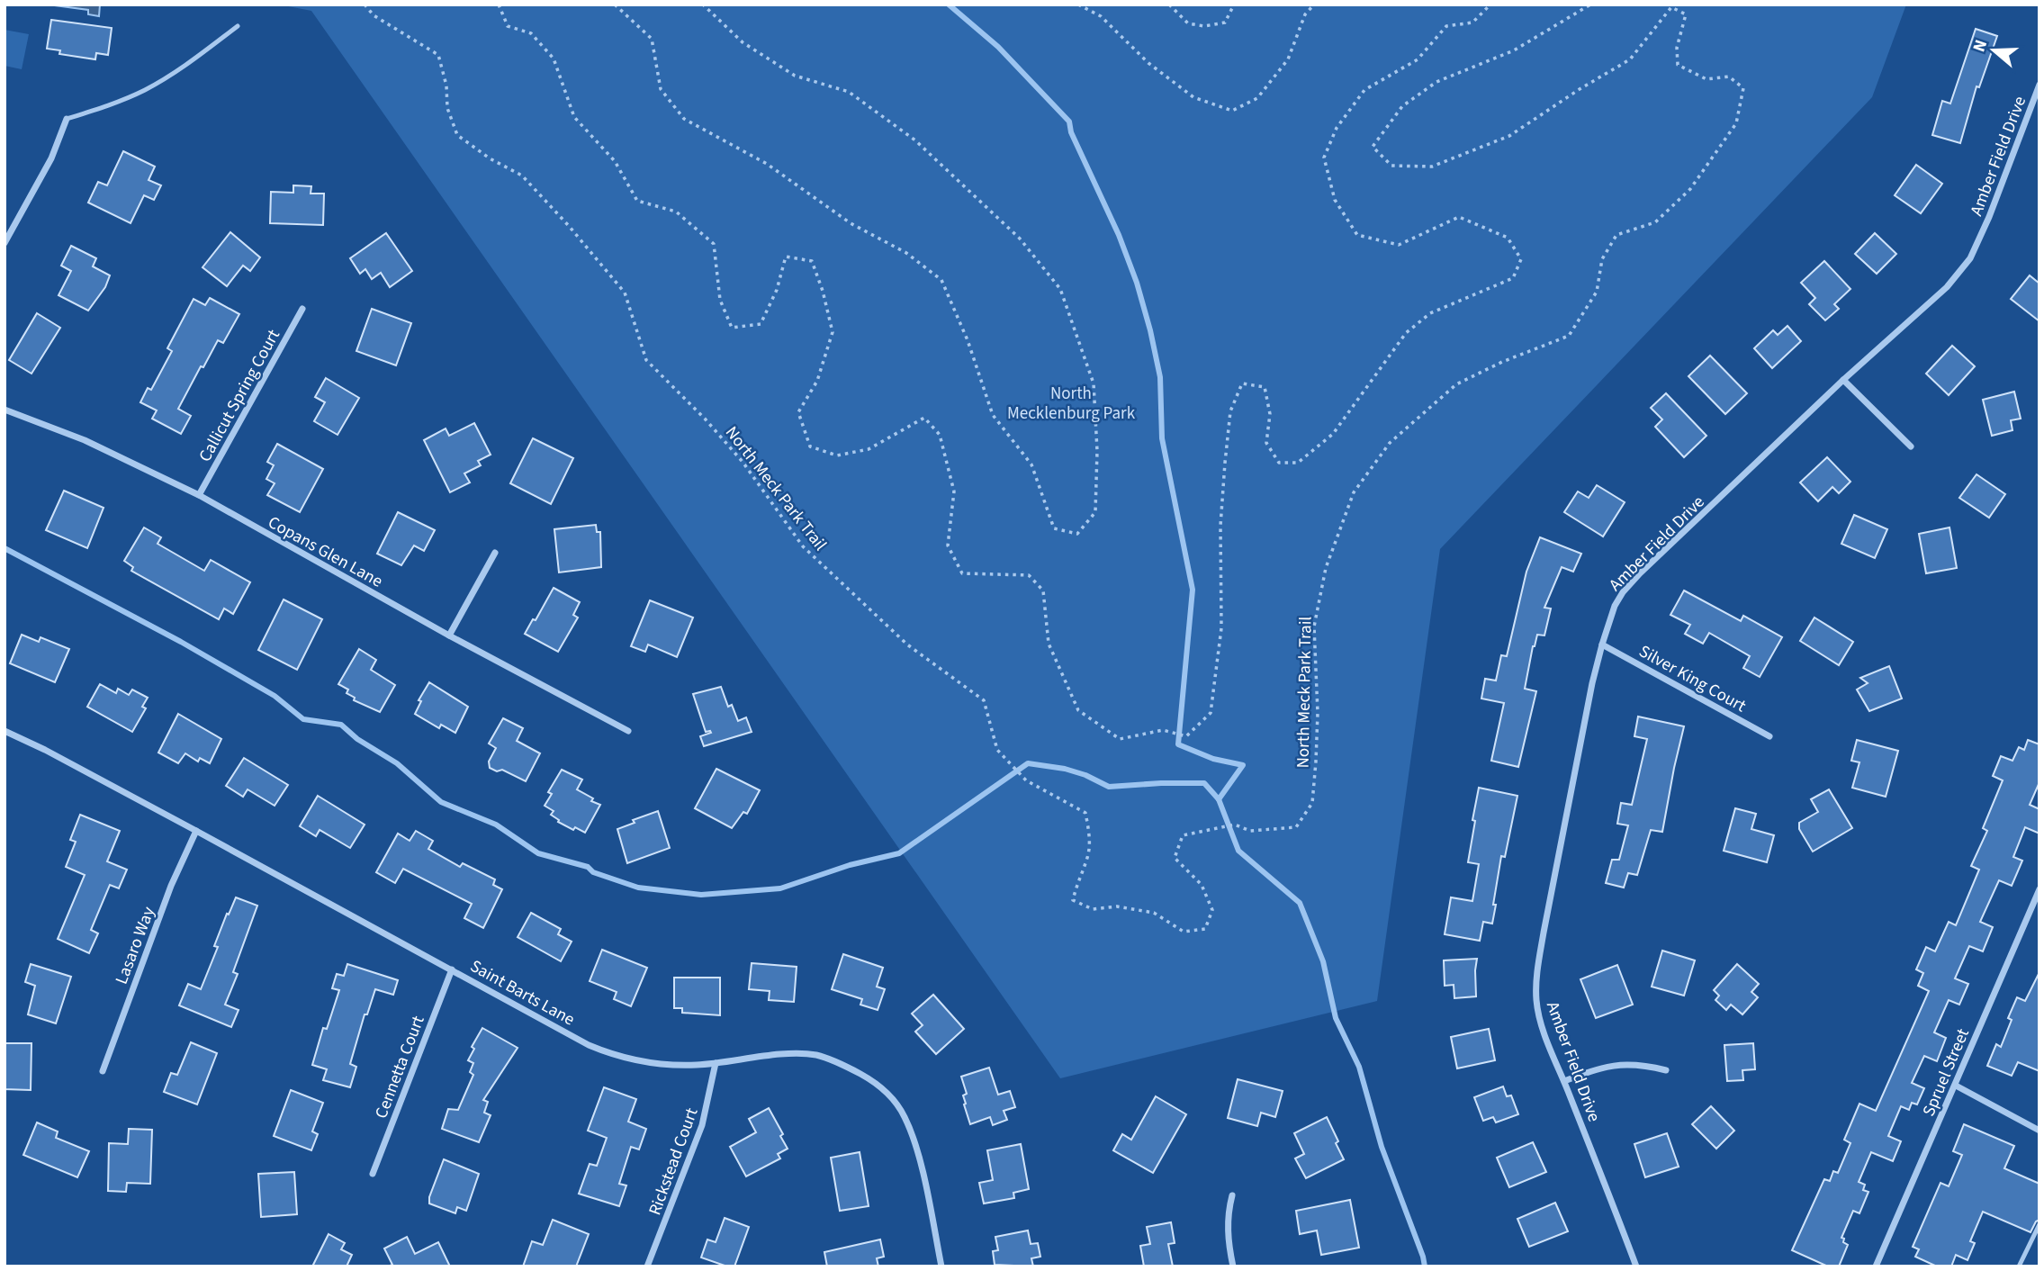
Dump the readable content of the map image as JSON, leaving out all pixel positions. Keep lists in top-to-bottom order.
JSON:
{
  "streets": {
    "street": [
      "Amber Field Drive",
      "Callicut Spring Court",
      "Copans Glen Lane",
      "Silver King Court",
      "Lasaro Way",
      "Saint Barts Lane",
      "Cennetta Court",
      "Spruel Street",
      "Rickstead Court"
    ],
    "path": ["North Meck Park Trail"]
  },
  "crossings": [
    ["Amber Field Drive", "Silver King Court"],
    ["Callicut Spring Court", "Copans Glen Lane"],
    ["Lasaro Way", "Saint Barts Lane"],
    ["Saint Barts Lane", "Cennetta Court"],
    ["Saint Barts Lane", "Rickstead Court"]
  ],
  "parks": ["North Mecklenburg Park"],
  "north": "left"
}
